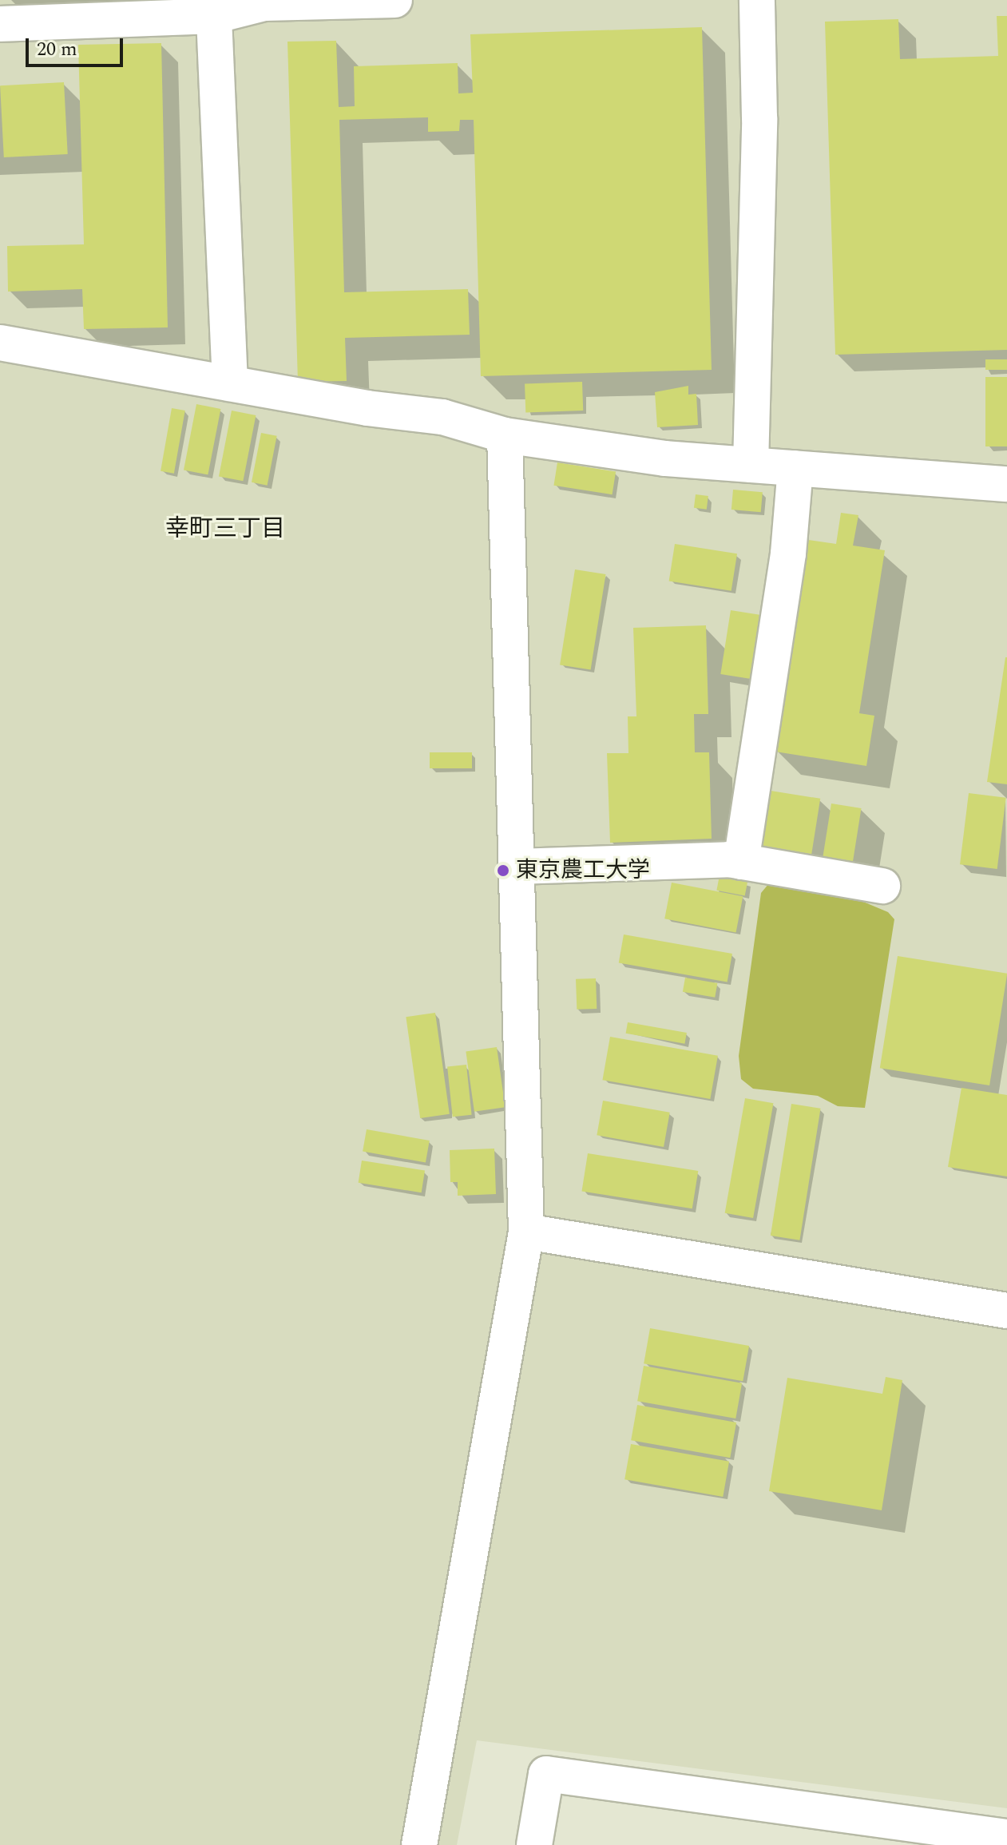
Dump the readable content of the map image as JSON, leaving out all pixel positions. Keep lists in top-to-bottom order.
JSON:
{
  "districts": ["幸町三丁目"],
  "places": ["東京農工大学"],
  "scale_bar": "20 m"
}
